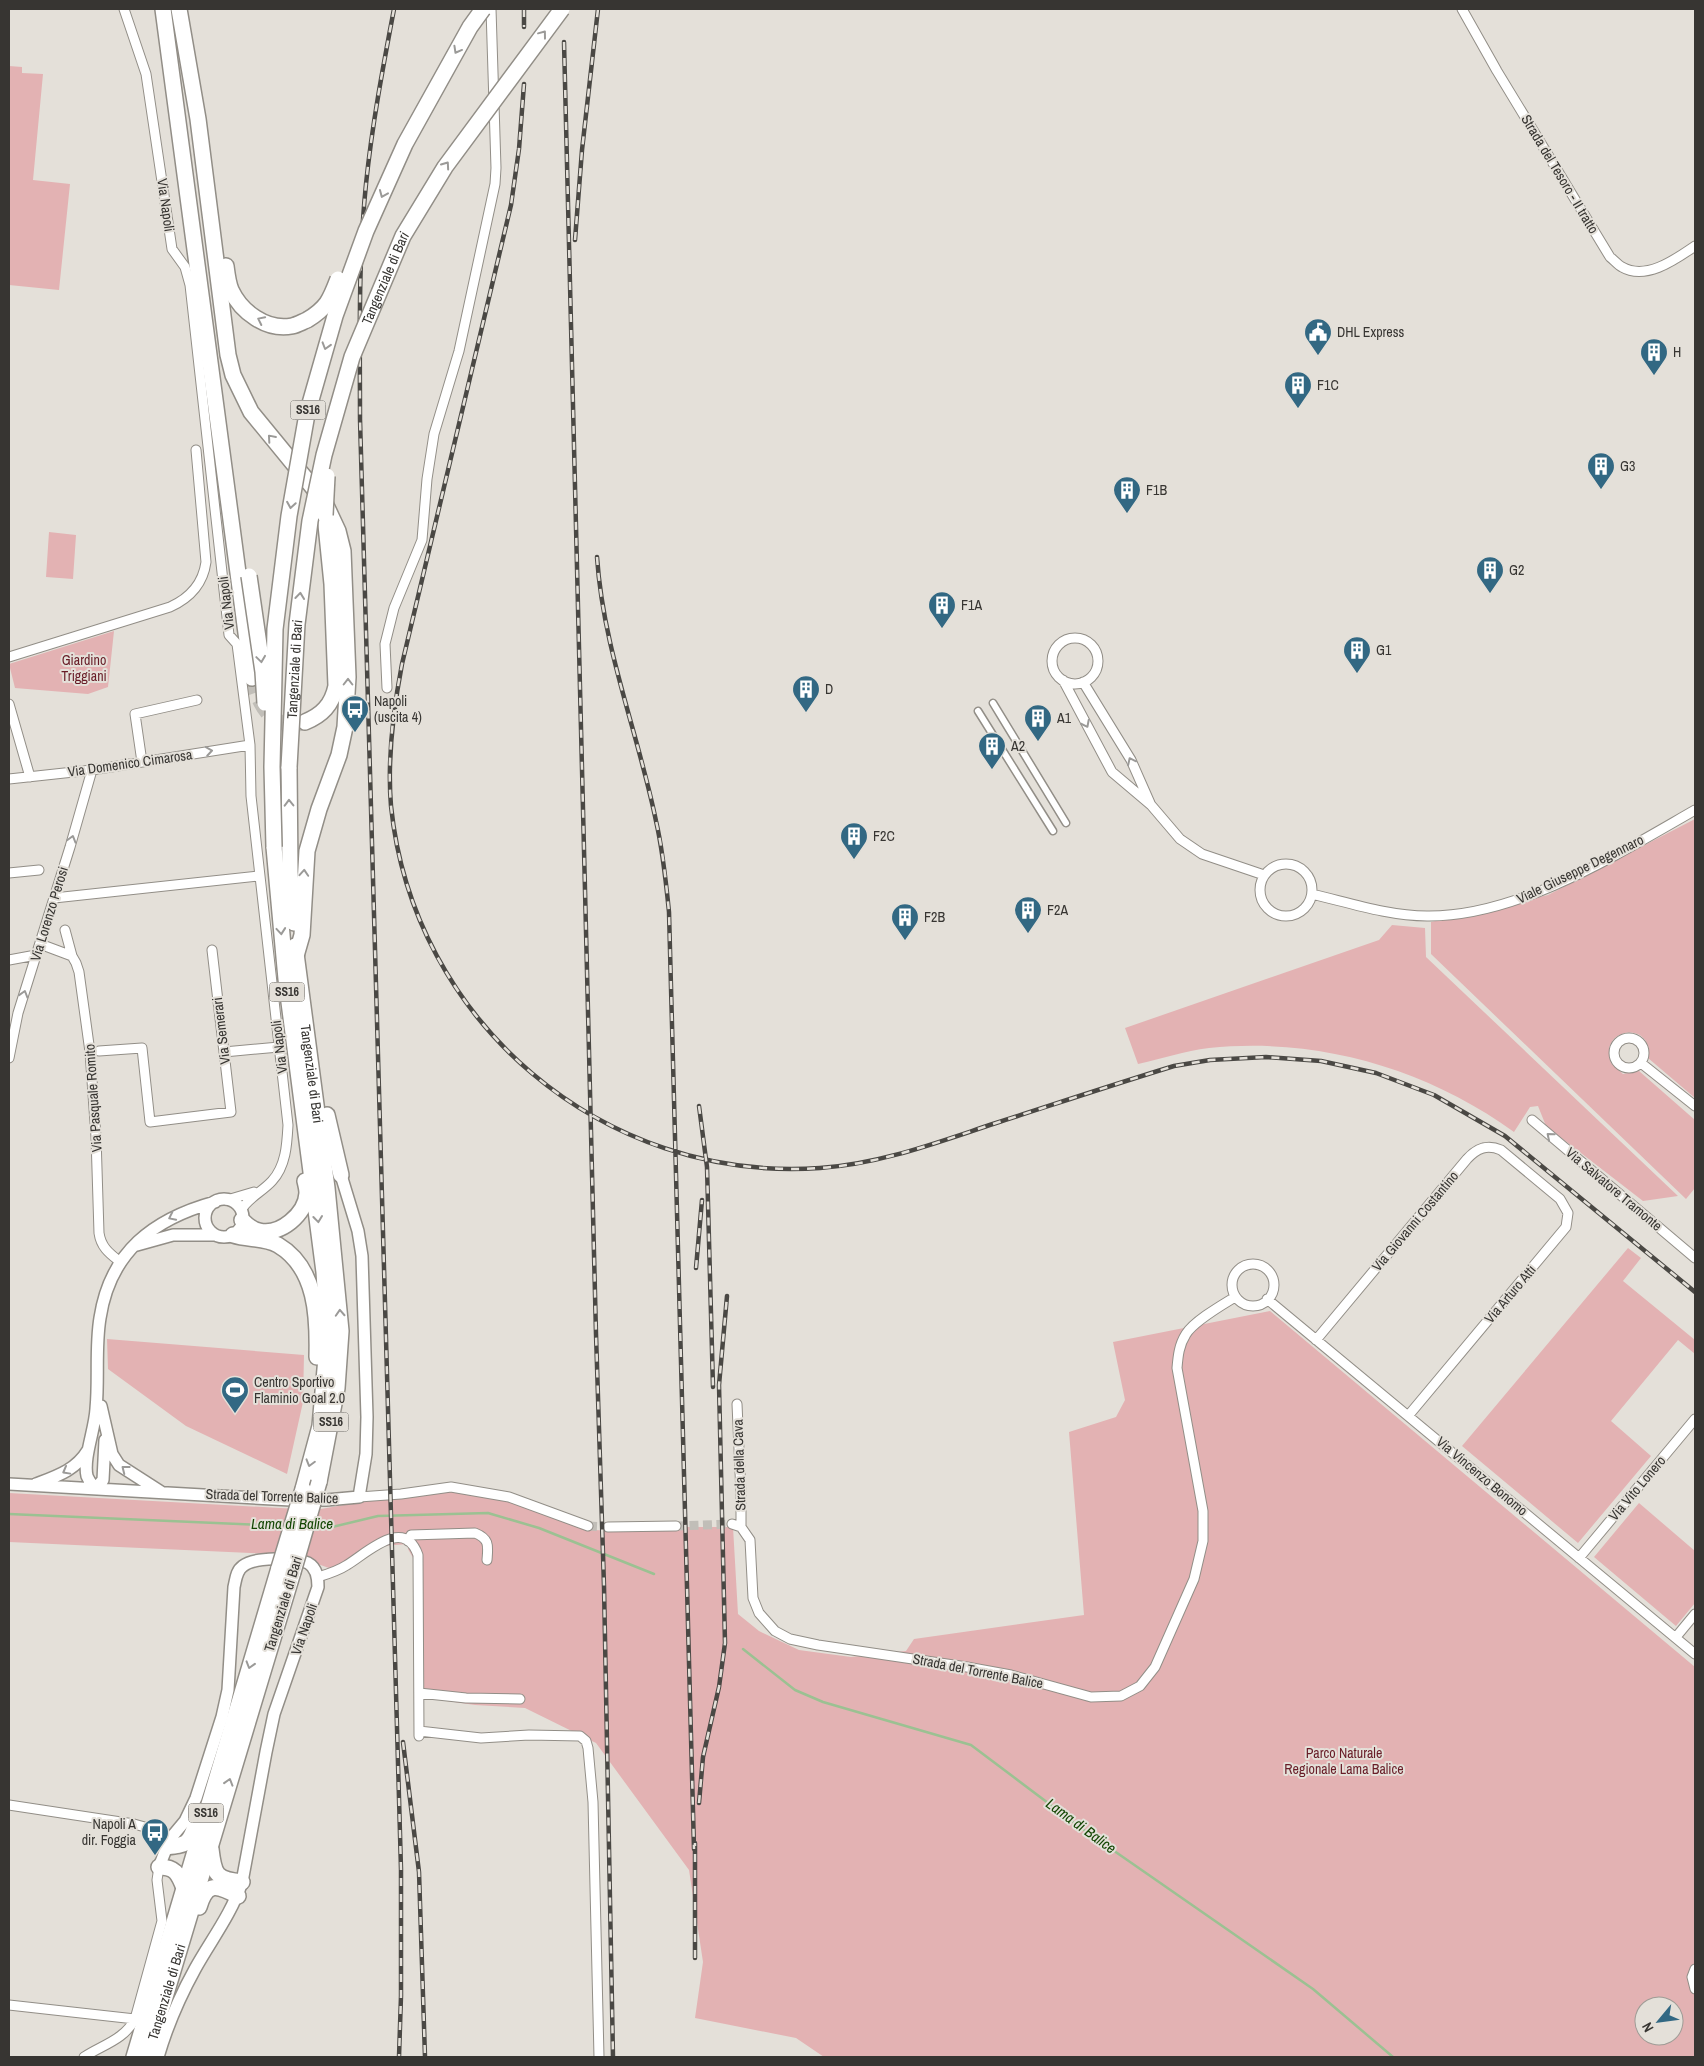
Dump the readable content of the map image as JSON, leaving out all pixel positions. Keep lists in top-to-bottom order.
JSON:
{
  "streets": {
    "highway": ["Tangenziale di Bari", "SS16"],
    "street": [
      "Strada del Tesoro - II tratto",
      "Via Napoli",
      "Via Domenico Cimarosa",
      "Viale Giuseppe Degennaro",
      "Via Lorenzo Perosi",
      "Via Semerari",
      "Via Pasquale Romito",
      "Via Salvatore Tramonte",
      "Via Giovanni Costantino",
      "Via Arturo Atti",
      "Strada della Cava",
      "Via Vincenzo Bonomo",
      "Via Vito Lonero",
      "Strada del Torrente Balice"
    ]
  },
  "crossings": [
    ["Via Napoli", "Via Domenico Cimarosa"],
    ["Via Domenico Cimarosa", "Via Lorenzo Perosi"],
    ["Via Giovanni Costantino", "Via Arturo Atti"],
    ["Via Giovanni Costantino", "Via Vincenzo Bonomo"],
    ["Via Arturo Atti", "Via Vincenzo Bonomo"],
    ["Strada della Cava", "Strada del Torrente Balice"],
    ["Via Vincenzo Bonomo", "Via Vito Lonero"],
    ["Via Vincenzo Bonomo", "Strada del Torrente Balice"]
  ],
  "one_way": ["Via Domenico Cimarosa", "Via Lorenzo Perosi", "Via Salvatore Tramonte"],
  "water": ["Lama di Balice"],
  "parks": ["Giardino Triggiani", "Parco Naturale Regionale Lama Balice"],
  "places": {
    "public building": ["DHL Express"],
    "building": [
      "H",
      "F1C",
      "G3",
      "F1B",
      "G2",
      "F1A",
      "G1",
      "D",
      "A1",
      "A2",
      "F2C",
      "F2A",
      "F2B"
    ],
    "bus stop": ["Napoli (uscita 4)", "Napoli A dir. Foggia"],
    "sports": ["Centro Sportivo Flaminio Goal 2.0"]
  },
  "north": "bottom left"
}
